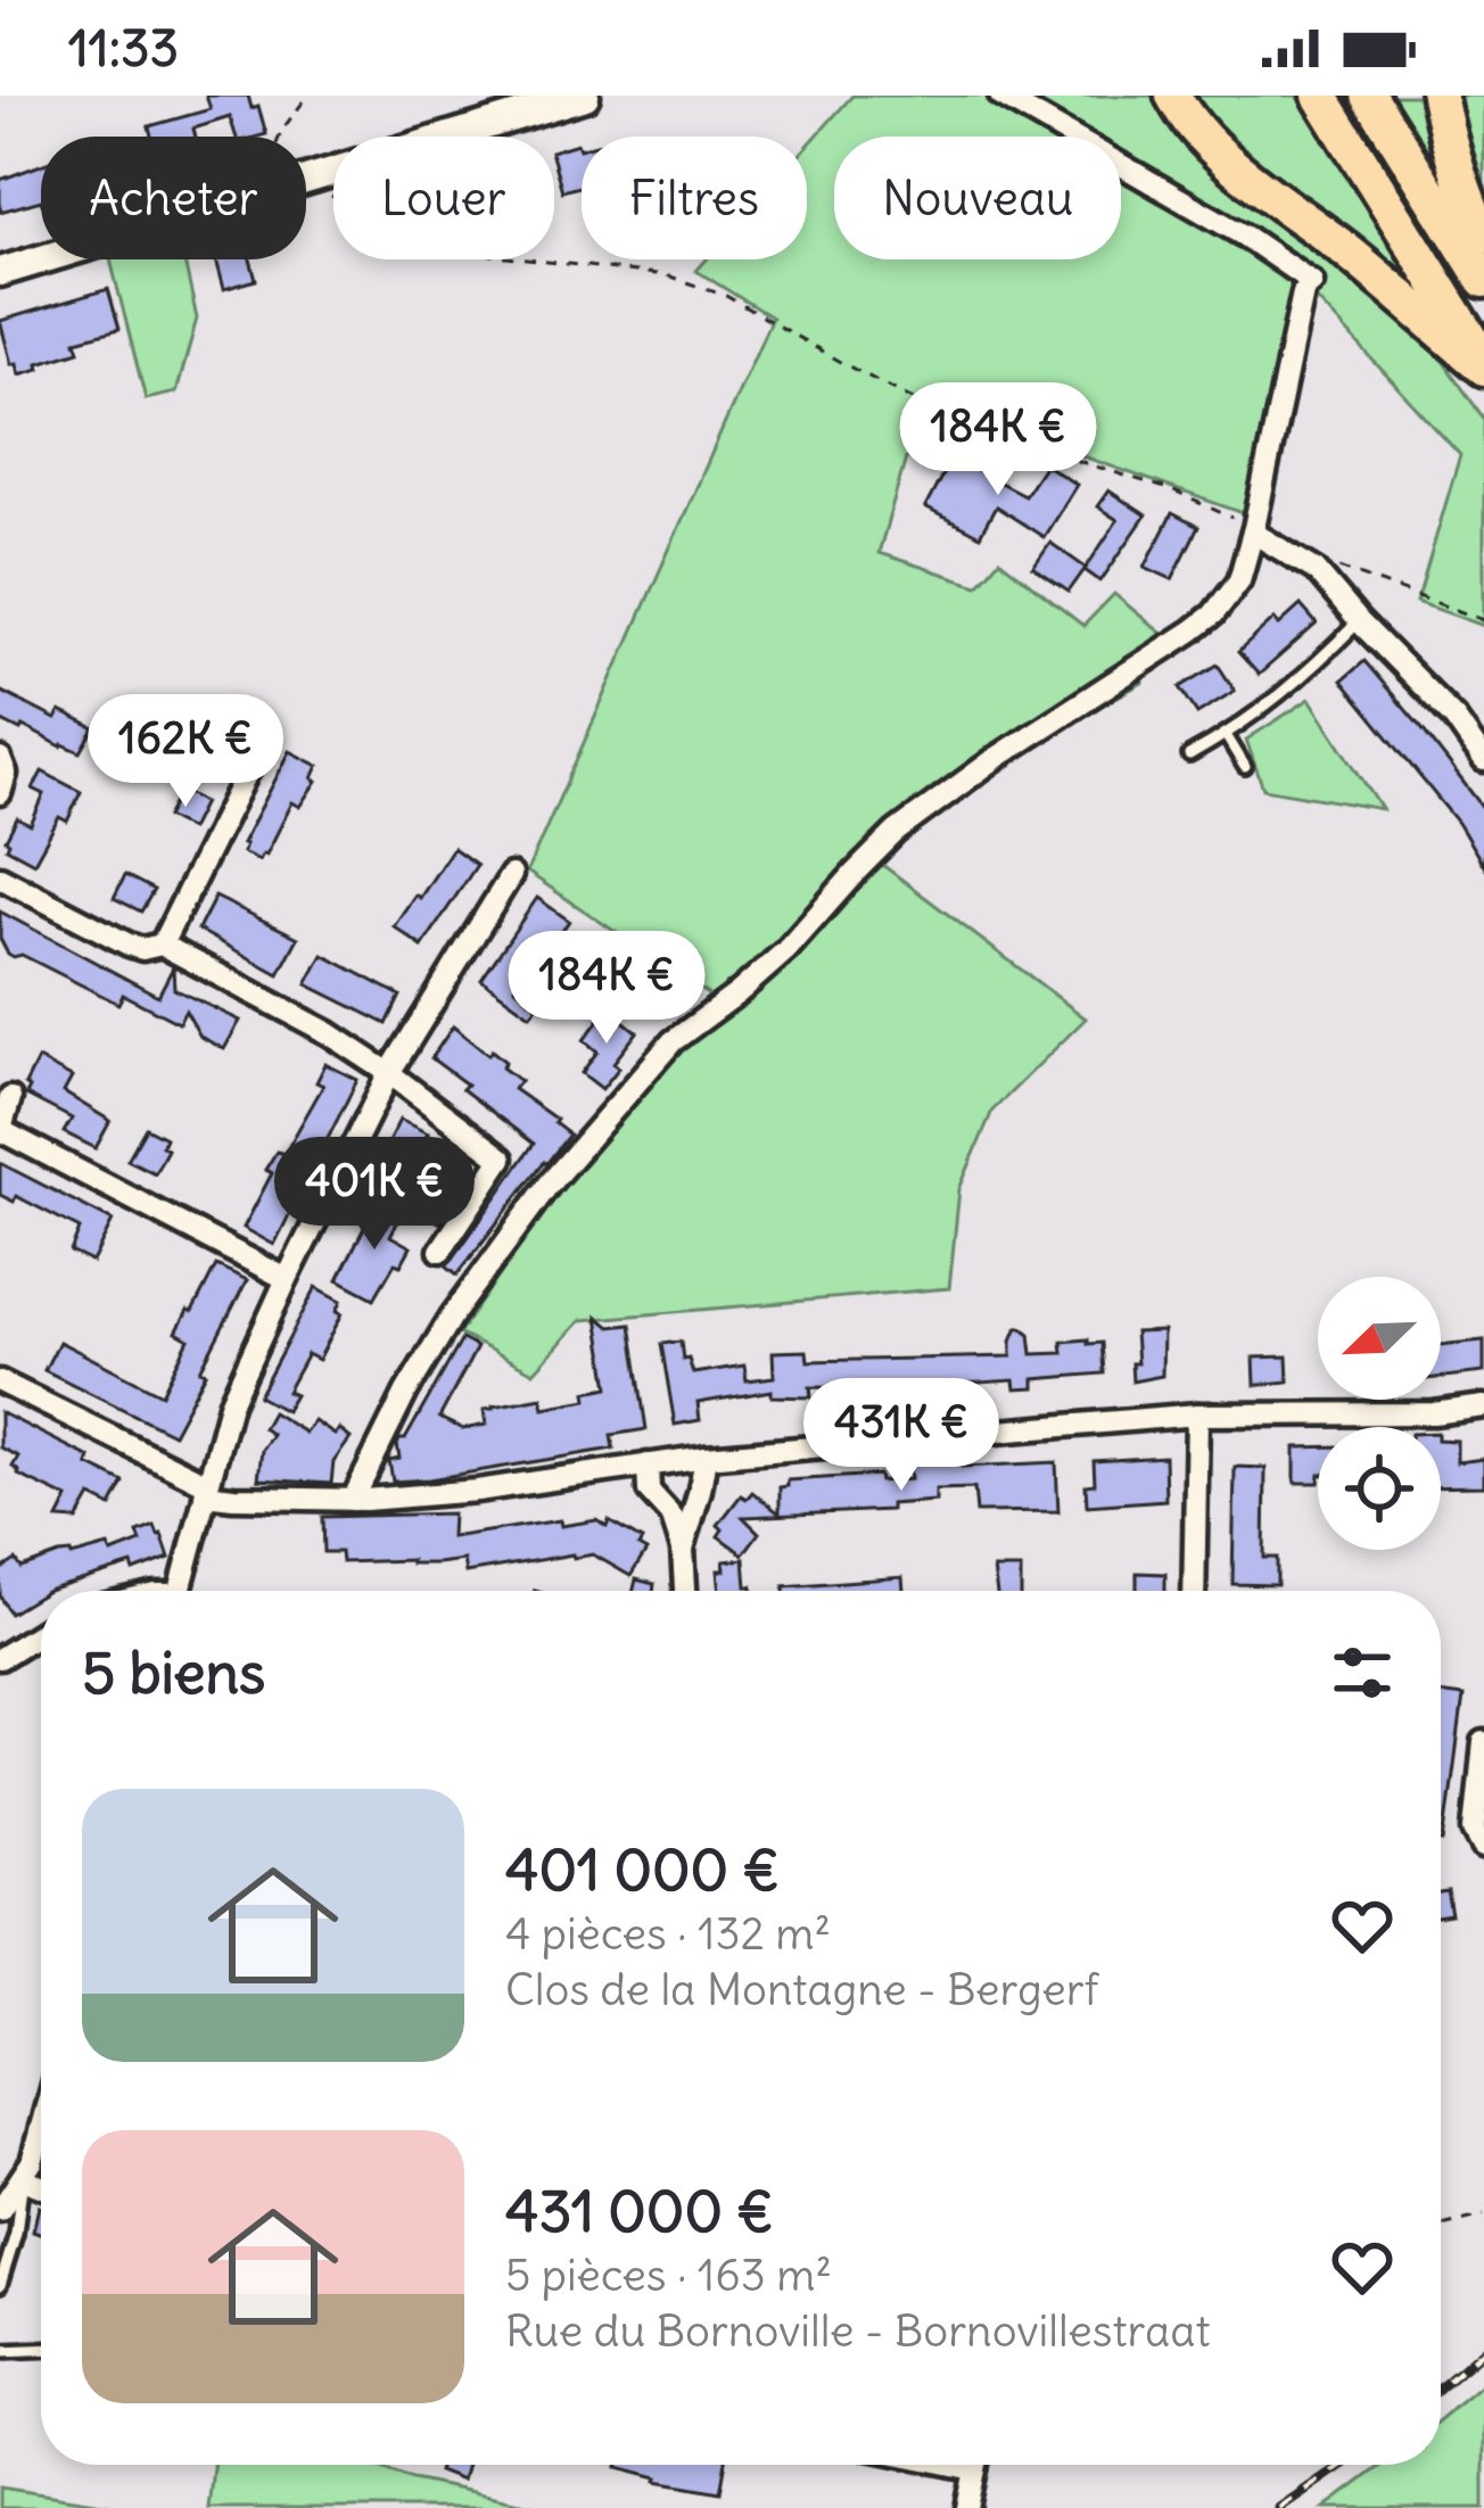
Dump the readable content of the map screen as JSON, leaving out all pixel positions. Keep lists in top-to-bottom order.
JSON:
{
  "north": "bottom left",
  "page": {
    "status": "11:33",
    "chip": [
      "Acheter",
      "Louer",
      "Filtres",
      "Nouveau"
    ],
    "price": [
      "184K €",
      "162K €",
      "184K €",
      "401K €",
      "431K €"
    ],
    "heading": "5 biens",
    "list": [
      {
        "name": "401 000 €",
        "note": "4 pièces · 132 m² · Clos de la Montagne - Bergerf"
      },
      {
        "name": "431 000 €",
        "note": "5 pièces · 163 m² · Rue du Bornoville - Bornovillestraat"
      }
    ]
  }
}
